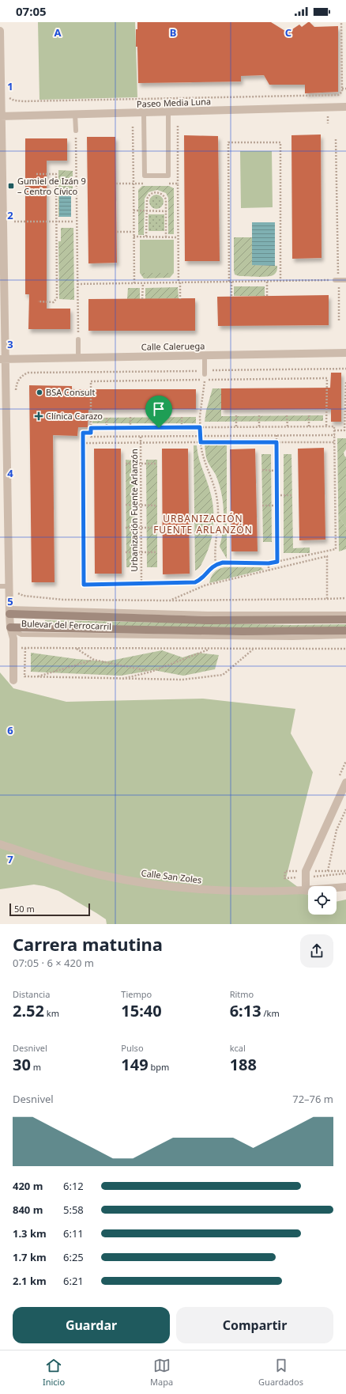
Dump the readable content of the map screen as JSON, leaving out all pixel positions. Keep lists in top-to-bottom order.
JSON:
{
  "streets": {
    "main road": ["Bulevar del Ferrocarril"],
    "street": ["Paseo Media Luna", "Calle Caleruega", "Calle San Zoles"],
    "path": ["Urbanización Fuente Arlanzón"]
  },
  "districts": ["URBANIZACIÓN FUENTE ARLANZÓN"],
  "places": {
    "transit": ["Gumiel de Izán 9 – Centro Cívico"],
    "other": ["BSA Consult"],
    "health": ["Clínica Carazo"]
  },
  "scale_bar": "50 m",
  "page": {
    "status": "07:05",
    "scale": "50 m",
    "heading": ["Carrera matutina", "07:05 · 6 × 420 m"],
    "stats": [
      ["Distancia", "2.52 km"],
      ["Tiempo", "15:40"],
      ["Ritmo", "6:13 /km"],
      ["Desnivel", "30 m"],
      ["Pulso", "149 bpm"],
      ["kcal", "188"]
    ],
    "chart": ["Desnivel", "72–76 m"],
    "list": [
      {
        "name": "420 m",
        "note": "6:12"
      },
      {
        "name": "840 m",
        "note": "5:58"
      },
      {
        "name": "1.3 km",
        "note": "6:11"
      },
      {
        "name": "1.7 km",
        "note": "6:25"
      },
      {
        "name": "2.1 km",
        "note": "6:21"
      }
    ],
    "buttons": ["Guardar", "Compartir"],
    "tabs": ["Inicio", "Mapa", "Guardados"]
  },
  "grid": {
    "columns": ["A", "B", "C"],
    "rows": [
      "1",
      "2",
      "3",
      "4",
      "5",
      "6",
      "7"
    ]
  }
}
